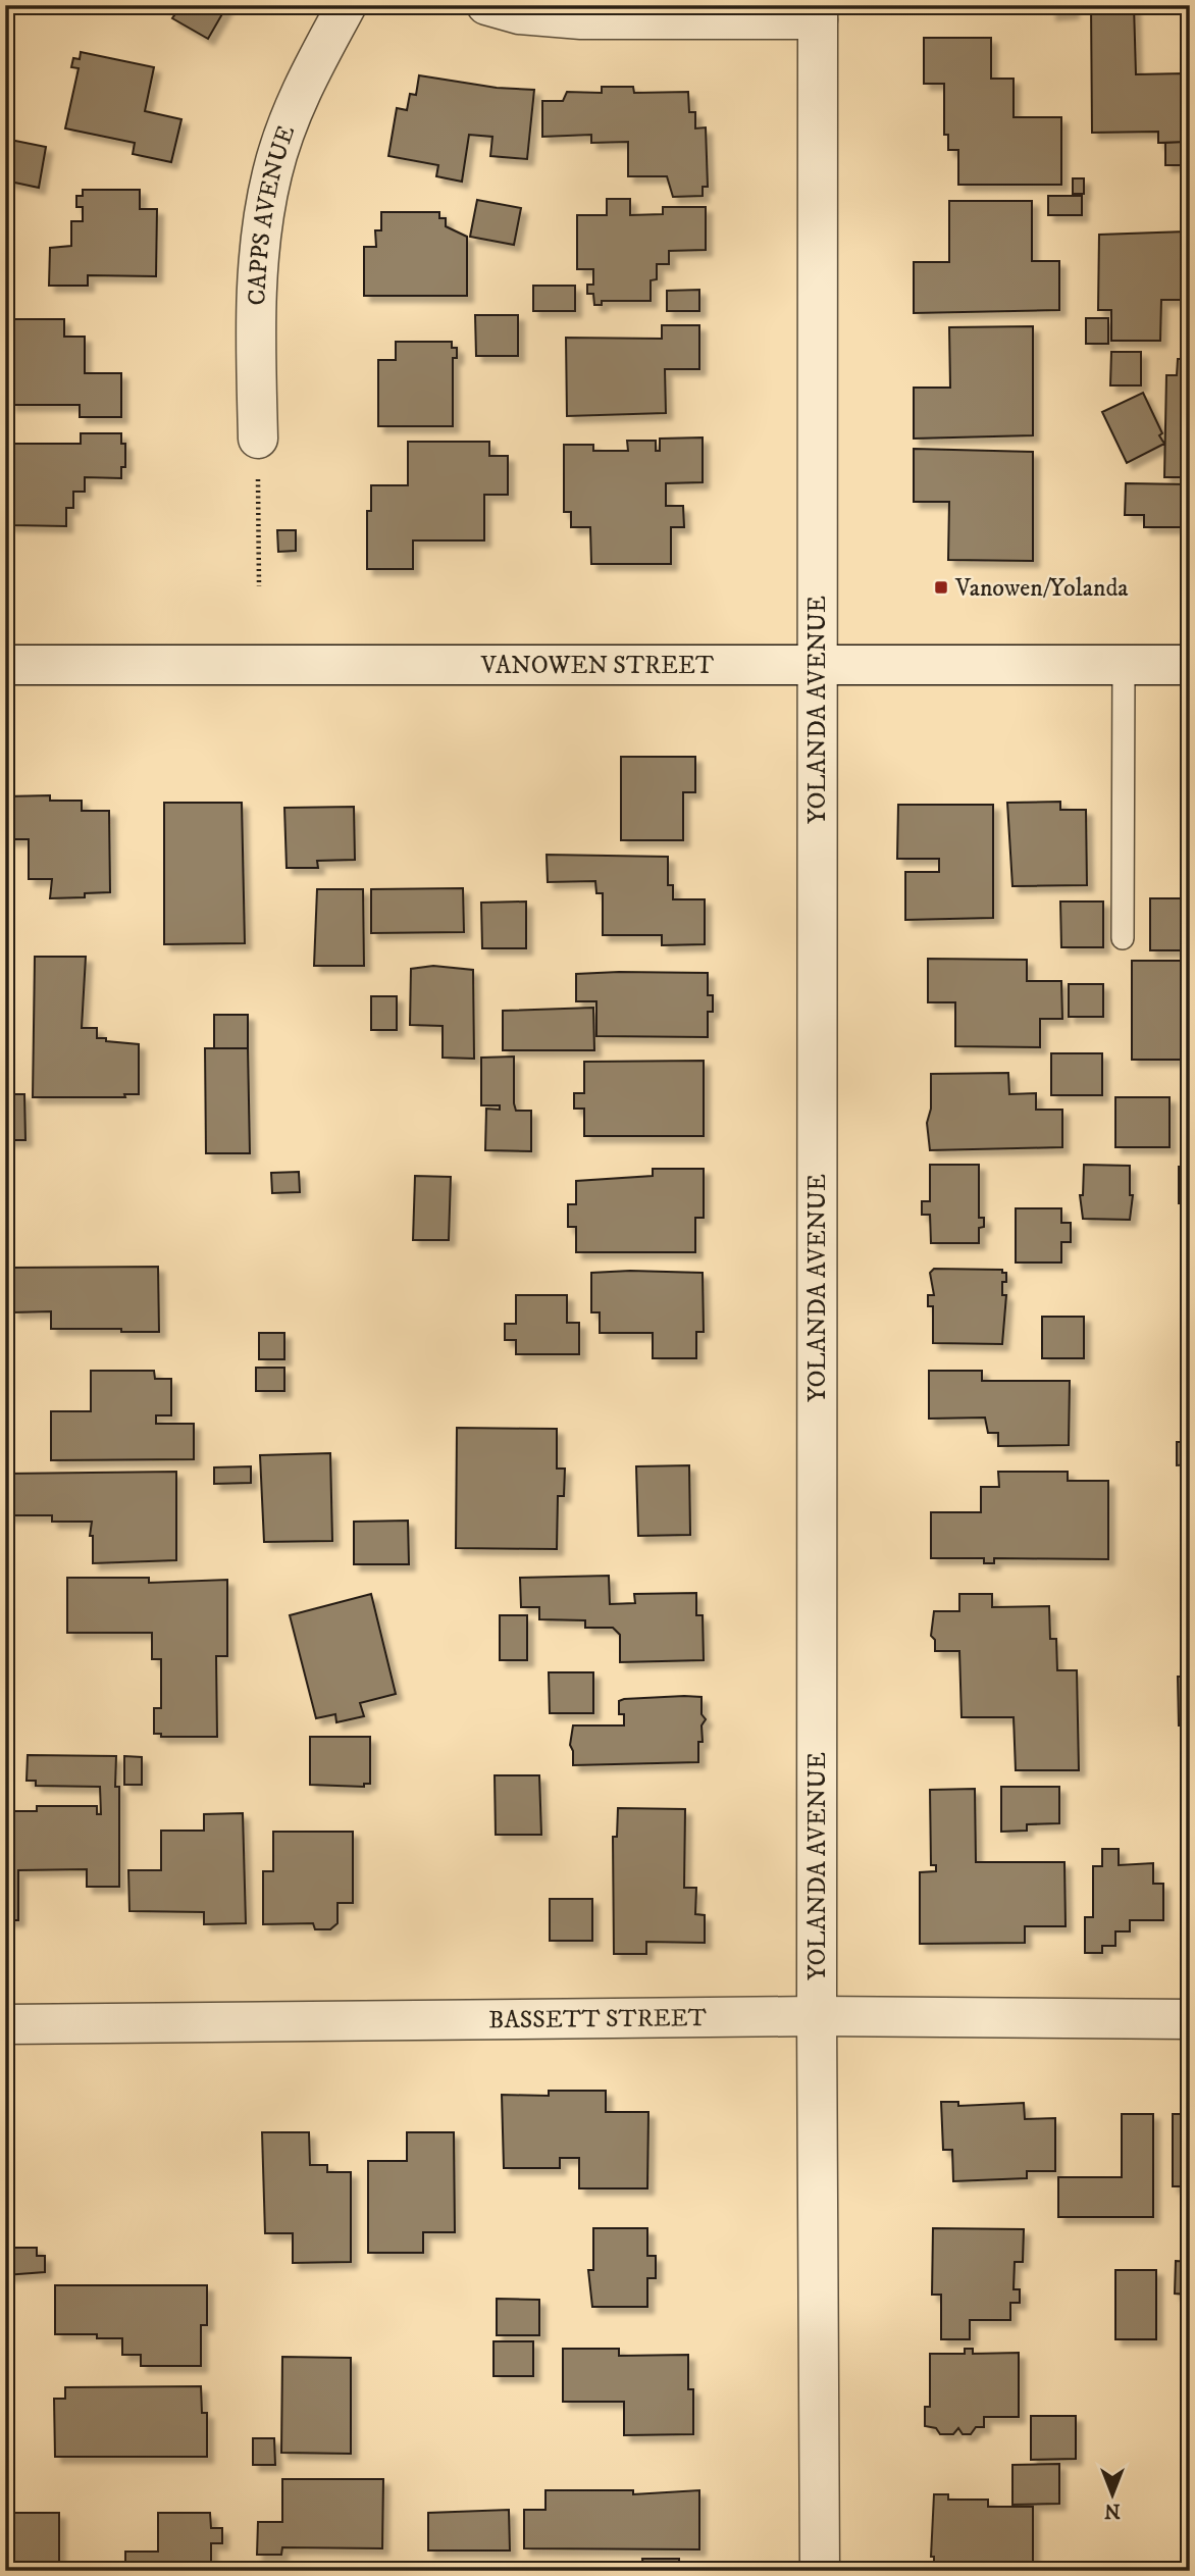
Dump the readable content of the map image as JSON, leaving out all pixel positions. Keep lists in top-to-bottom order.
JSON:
{
  "streets": {
    "street": [
      "CAPPS AVENUE",
      "VANOWEN STREET",
      "YOLANDA AVENUE",
      "BASSETT STREET"
    ]
  },
  "crossings": [
    ["VANOWEN STREET", "YOLANDA AVENUE"],
    ["YOLANDA AVENUE", "BASSETT STREET"]
  ],
  "places": {
    "transit": ["Vanowen/Yolanda"]
  },
  "north": "bottom"
}
